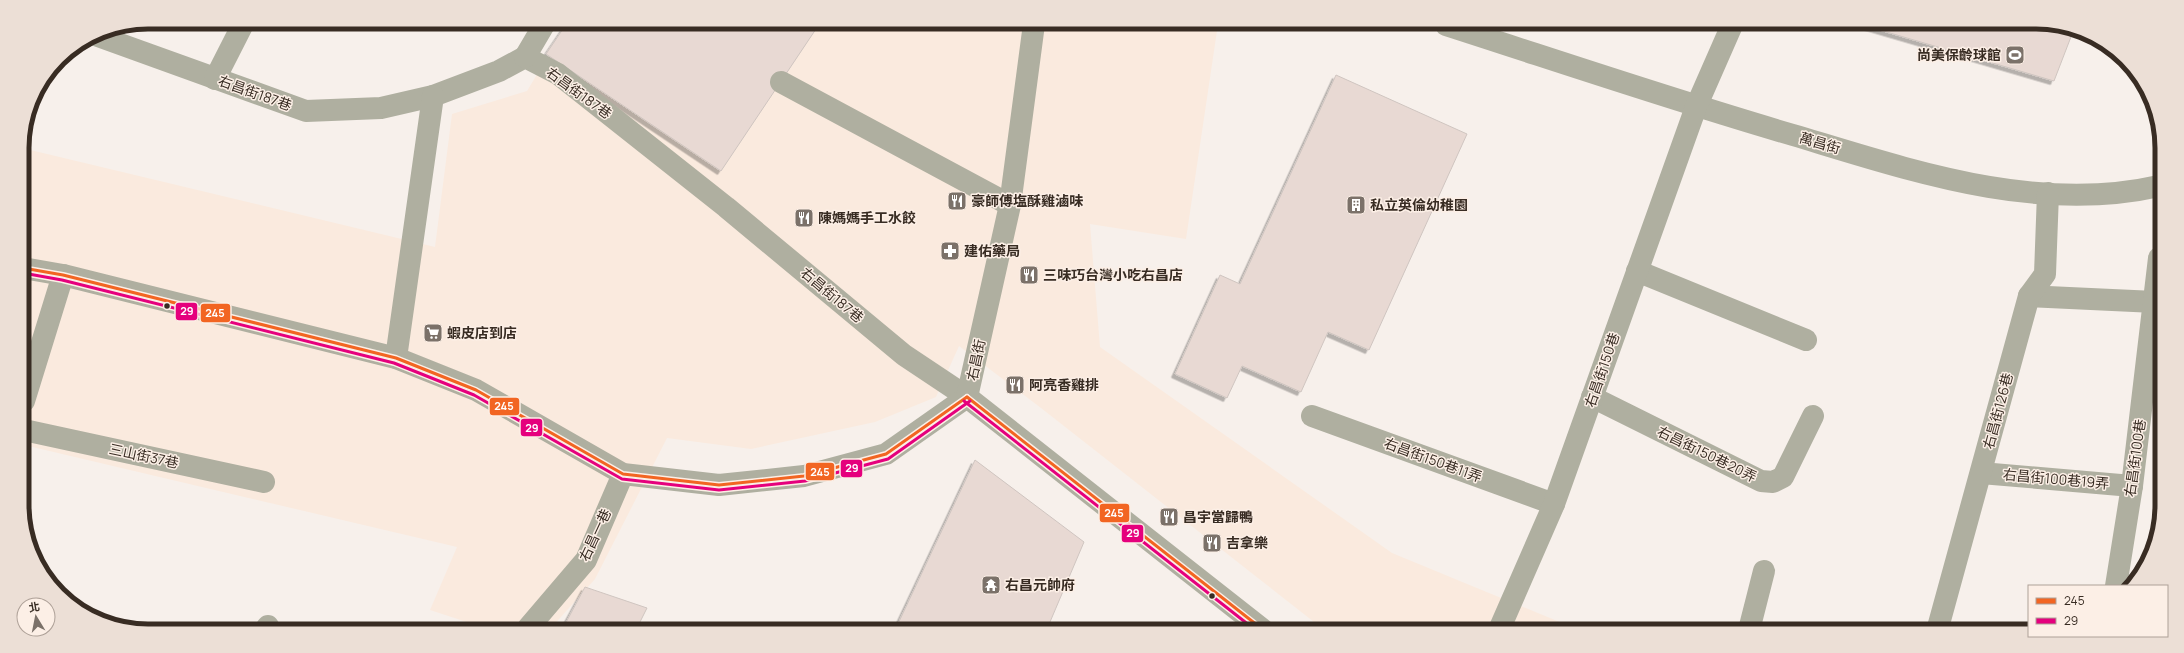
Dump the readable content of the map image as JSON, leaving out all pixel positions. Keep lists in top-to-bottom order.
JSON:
{
  "streets": {
    "street": [
      "右昌街187巷",
      "萬昌街",
      "右昌街",
      "右昌街150巷",
      "右昌街126巷",
      "右昌街150巷20弄",
      "三山街37巷",
      "右昌街100巷",
      "右昌街150巷11弄",
      "右昌街100巷19弄",
      "右昌一巷"
    ]
  },
  "crossings": [
    ["右昌街187巷", "右昌街"],
    ["萬昌街", "右昌街150巷"],
    ["萬昌街", "右昌街126巷"],
    ["右昌街150巷", "右昌街150巷20弄"],
    ["右昌街150巷", "右昌街150巷11弄"],
    ["右昌街126巷", "右昌街100巷19弄"],
    ["右昌街100巷", "右昌街100巷19弄"]
  ],
  "places": {
    "sports": ["尚美保齡球館"],
    "restaurant": [
      "豪師傅塩酥雞滷味",
      "陳媽媽手工水餃",
      "三味巧台灣小吃右昌店",
      "阿亮香雞排",
      "昌宇當歸鴨",
      "吉拿樂"
    ],
    "building": ["私立英倫幼稚園"],
    "pharmacy": ["建佑藥局"],
    "supermarket": ["蝦皮店到店"],
    "temple": ["右昌元帥府"]
  },
  "lines": ["transit line 245", "transit line 29"],
  "legend": ["245", "29"],
  "north": "top"
}
